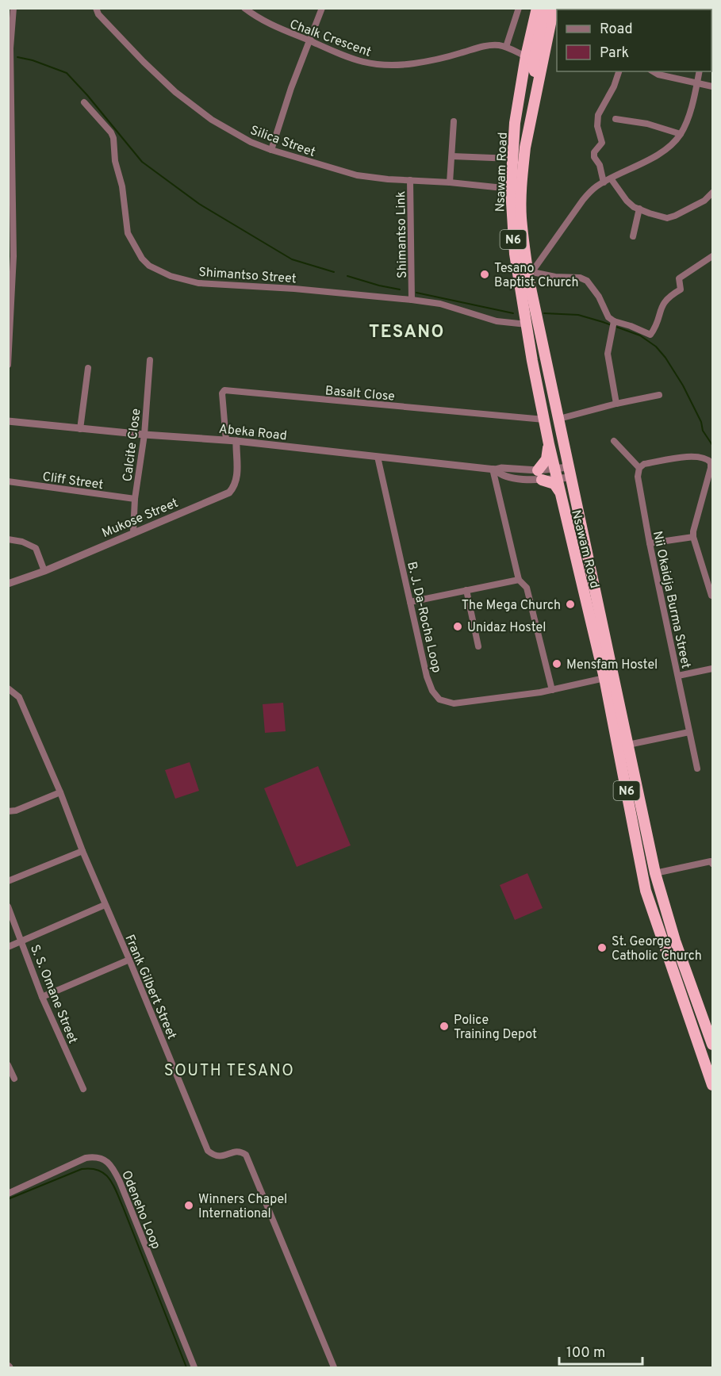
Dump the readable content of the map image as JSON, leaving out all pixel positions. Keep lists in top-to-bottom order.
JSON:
{
  "streets": {
    "highway": ["Nsawam Road", "N6"],
    "street": [
      "Chalk Crescent",
      "Silica Street",
      "Shimantso Link",
      "Shimantso Street",
      "Basalt Close",
      "Abeka Road",
      "Calcite Close",
      "Cliff Street",
      "Mukose Street",
      "Nii Okaidja Burma Street",
      "B. J. Da-Rocha Loop",
      "Frank Gilbert Street",
      "S. S. Omane Street",
      "Odeneho Loop"
    ]
  },
  "crossings": [
    ["Chalk Crescent", "Nsawam Road"],
    ["Silica Street", "Nsawam Road"],
    ["Silica Street", "Shimantso Link"],
    ["Nsawam Road", "Shimantso Street"],
    ["Nsawam Road", "Basalt Close"],
    ["Nsawam Road", "Abeka Road"],
    ["Nsawam Road", "B. J. Da-Rocha Loop"],
    ["Shimantso Link", "Shimantso Street"],
    ["Basalt Close", "Abeka Road"],
    ["Abeka Road", "Calcite Close"],
    ["Abeka Road", "Mukose Street"],
    ["Abeka Road", "B. J. Da-Rocha Loop"],
    ["Calcite Close", "Cliff Street"],
    ["Calcite Close", "Mukose Street"]
  ],
  "districts": ["TESANO", "SOUTH TESANO"],
  "places": [
    "Tesano Baptist Church",
    "The Mega Church",
    "Unidaz Hostel",
    "Mensfam Hostel",
    "St. George Catholic Church",
    "Police Training Depot",
    "Winners Chapel International"
  ],
  "legend": ["Road", "Park"],
  "scale_bar": "100 m"
}
